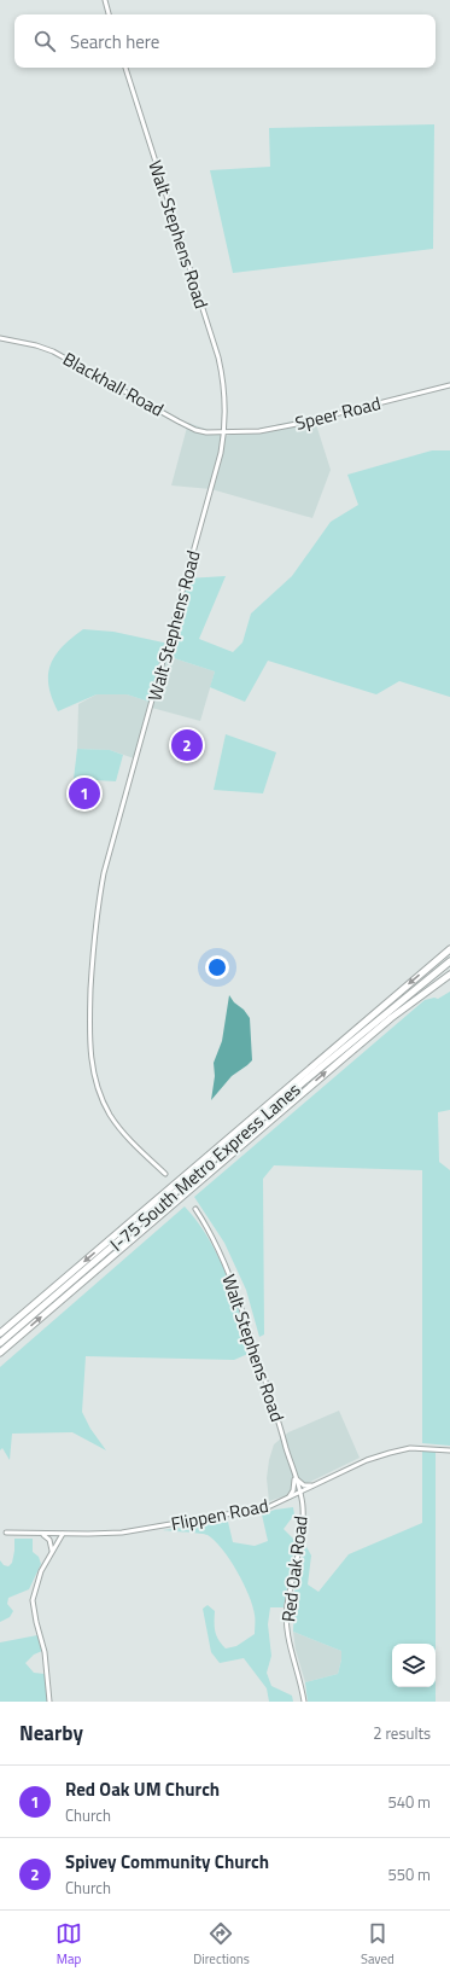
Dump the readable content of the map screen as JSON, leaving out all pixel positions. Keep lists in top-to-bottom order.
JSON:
{
  "streets": {
    "highway": ["I-75 South Metro Express Lanes"],
    "street": [
      "Walt Stephens Road",
      "Blackhall Road",
      "Speer Road",
      "Flippen Road",
      "Red Oak Road"
    ]
  },
  "crossings": [
    ["Walt Stephens Road", "Blackhall Road"],
    ["Walt Stephens Road", "Speer Road"],
    ["Walt Stephens Road", "Flippen Road"],
    ["Walt Stephens Road", "Red Oak Road"],
    ["Blackhall Road", "Speer Road"],
    ["Flippen Road", "Red Oak Road"]
  ],
  "page": {
    "search": "Search here",
    "pins": ["2", "1"],
    "heading": ["Nearby", "2 results"],
    "list": [
      {
        "mark": "1",
        "name": "Red Oak UM Church",
        "note": "Church",
        "value": "540 m"
      },
      {
        "mark": "2",
        "name": "Spivey Community Church",
        "note": "Church",
        "value": "550 m"
      }
    ],
    "nav": ["Map", "Directions", "Saved"]
  }
}
